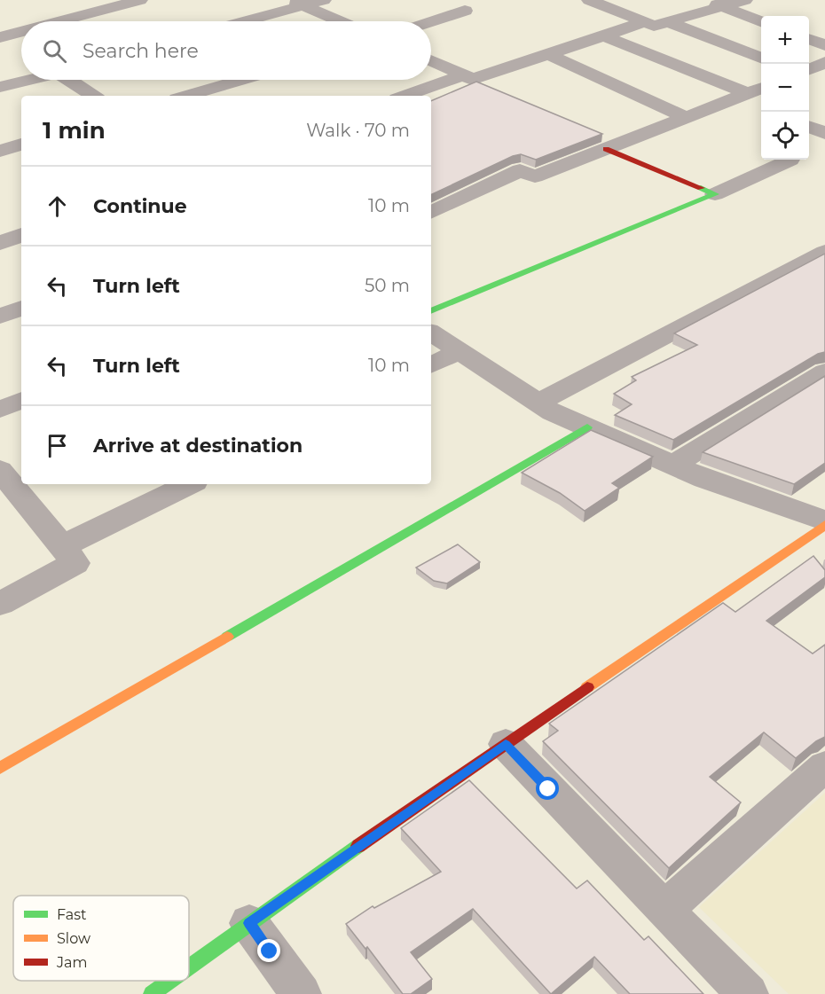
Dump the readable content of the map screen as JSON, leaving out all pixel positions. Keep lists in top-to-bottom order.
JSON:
{
  "legend": ["Fast", "Slow", "Jam"],
  "page": {
    "map_buttons": ["+", "−"],
    "search": "Search here",
    "heading": ["1 min", "Walk · 70 m"],
    "list": [
      ["Continue", "10 m"],
      ["Turn left", "50 m"],
      ["Turn left", "10 m"],
      "Arrive at destination"
    ]
  }
}
